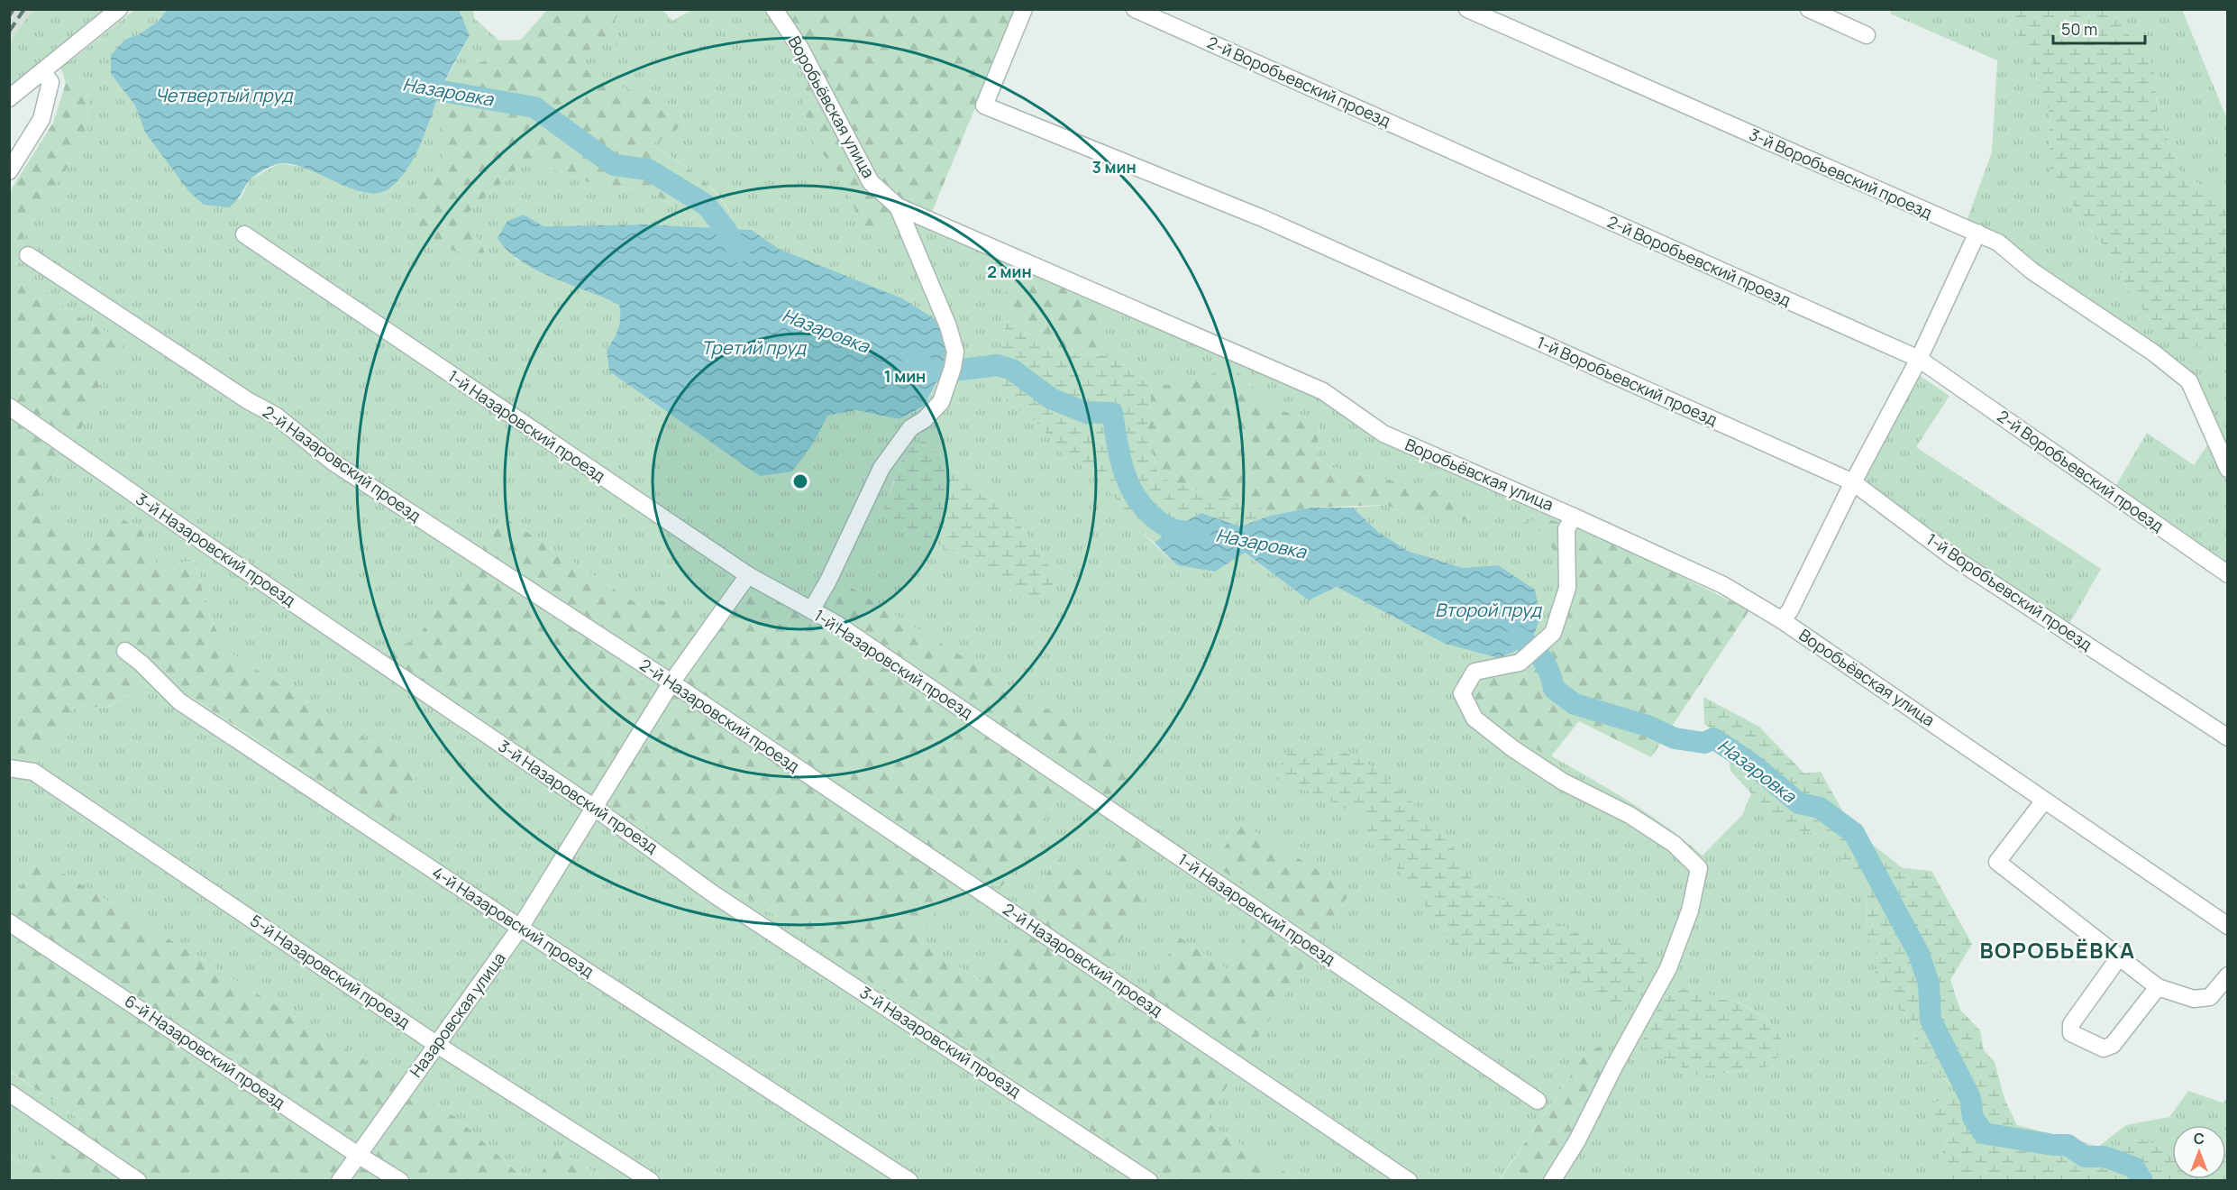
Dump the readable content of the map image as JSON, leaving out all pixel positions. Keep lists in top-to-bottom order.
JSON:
{
  "streets": {
    "street": [
      "2-й Воробъевский проезд",
      "Воробьёвская улица",
      "3-й Воробъевский проезд",
      "1-й Воробъевский проезд",
      "1-й Назаровский проезд",
      "2-й Назаровский проезд",
      "3-й Назаровский проезд",
      "4-й Назаровский проезд",
      "5-й Назаровский проезд",
      "Назаровская улица",
      "6-й Назаровский проезд"
    ]
  },
  "crossings": [
    ["1-й Назаровский проезд", "Назаровская улица"],
    ["2-й Назаровский проезд", "Назаровская улица"],
    ["3-й Назаровский проезд", "Назаровская улица"],
    ["4-й Назаровский проезд", "Назаровская улица"],
    ["5-й Назаровский проезд", "Назаровская улица"],
    ["Назаровская улица", "6-й Назаровский проезд"]
  ],
  "districts": ["ВОРОБЬЁВКА"],
  "water": [
    "Назаровка",
    "Четвертый пруд",
    "Третий пруд",
    "Второй пруд"
  ],
  "scale_bar": "50 m",
  "north": "top",
  "rings": ["3 мин", "2 мин", "1 мин"]
}
